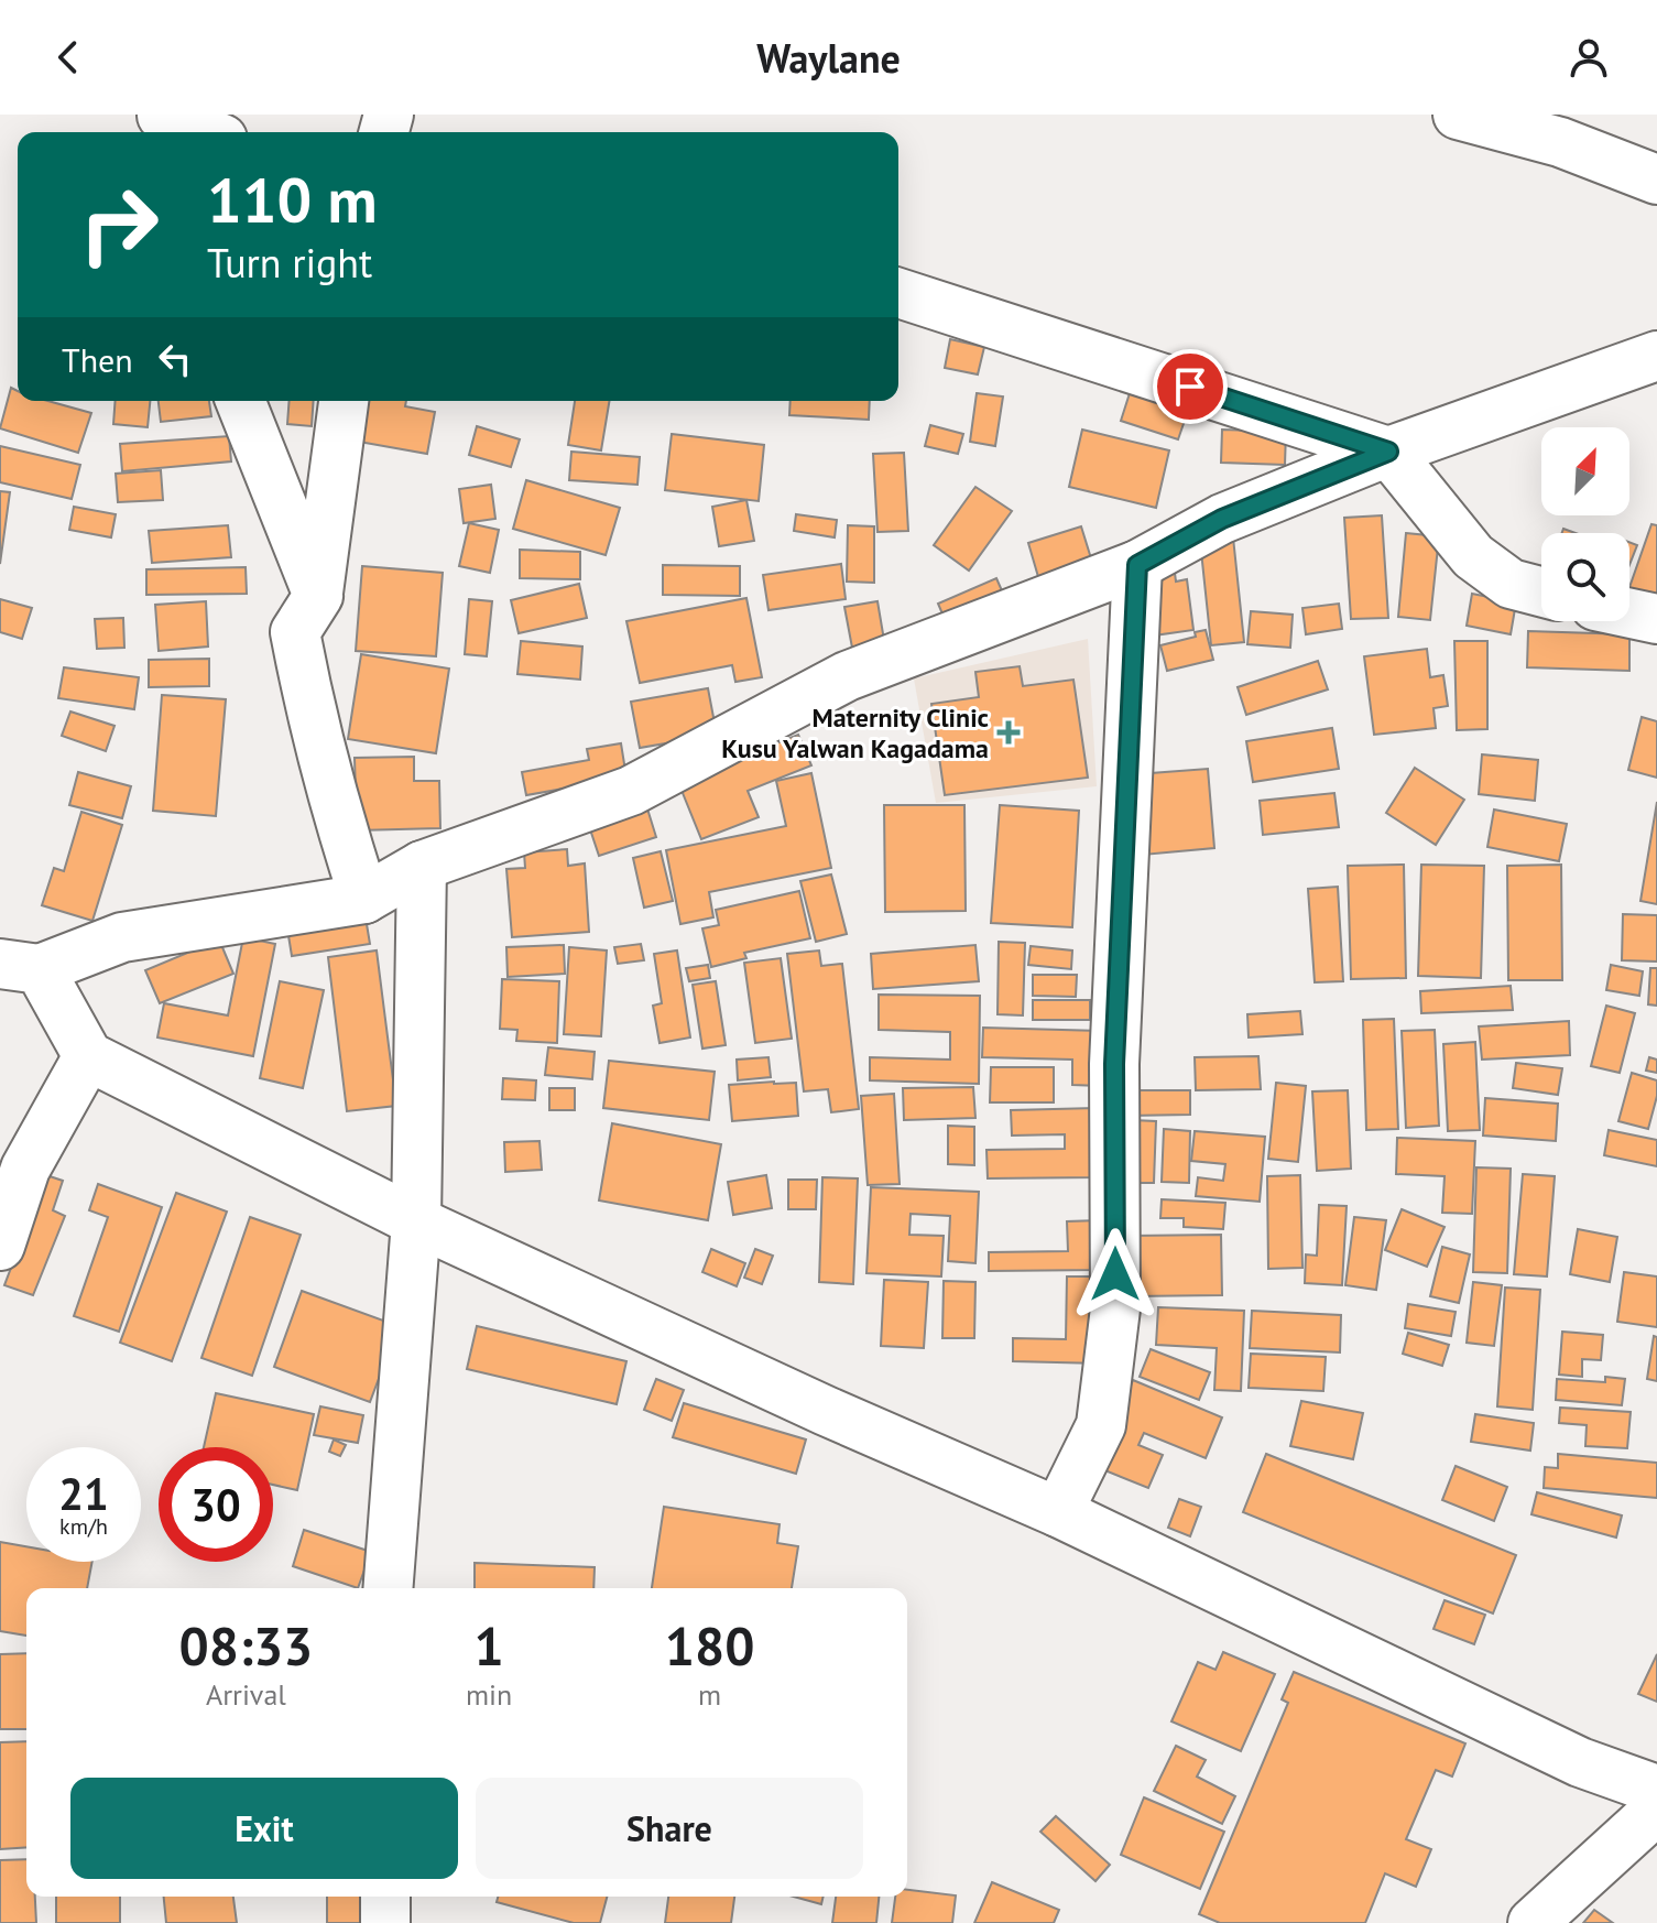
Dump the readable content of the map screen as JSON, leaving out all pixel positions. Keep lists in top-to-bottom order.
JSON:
{
  "places": {
    "health": ["Maternity Clinic Kusu Yalwan Kagadama"]
  },
  "north": "top right",
  "page": {
    "header": "Waylane",
    "turn": ["110 m", "Turn right"],
    "then": "Then",
    "speed": "21 km/h",
    "limit": "30",
    "eta": [
      "08:33",
      "Arrival",
      "1",
      "min",
      "180",
      "m"
    ],
    "buttons": ["Exit", "Share"]
  }
}
